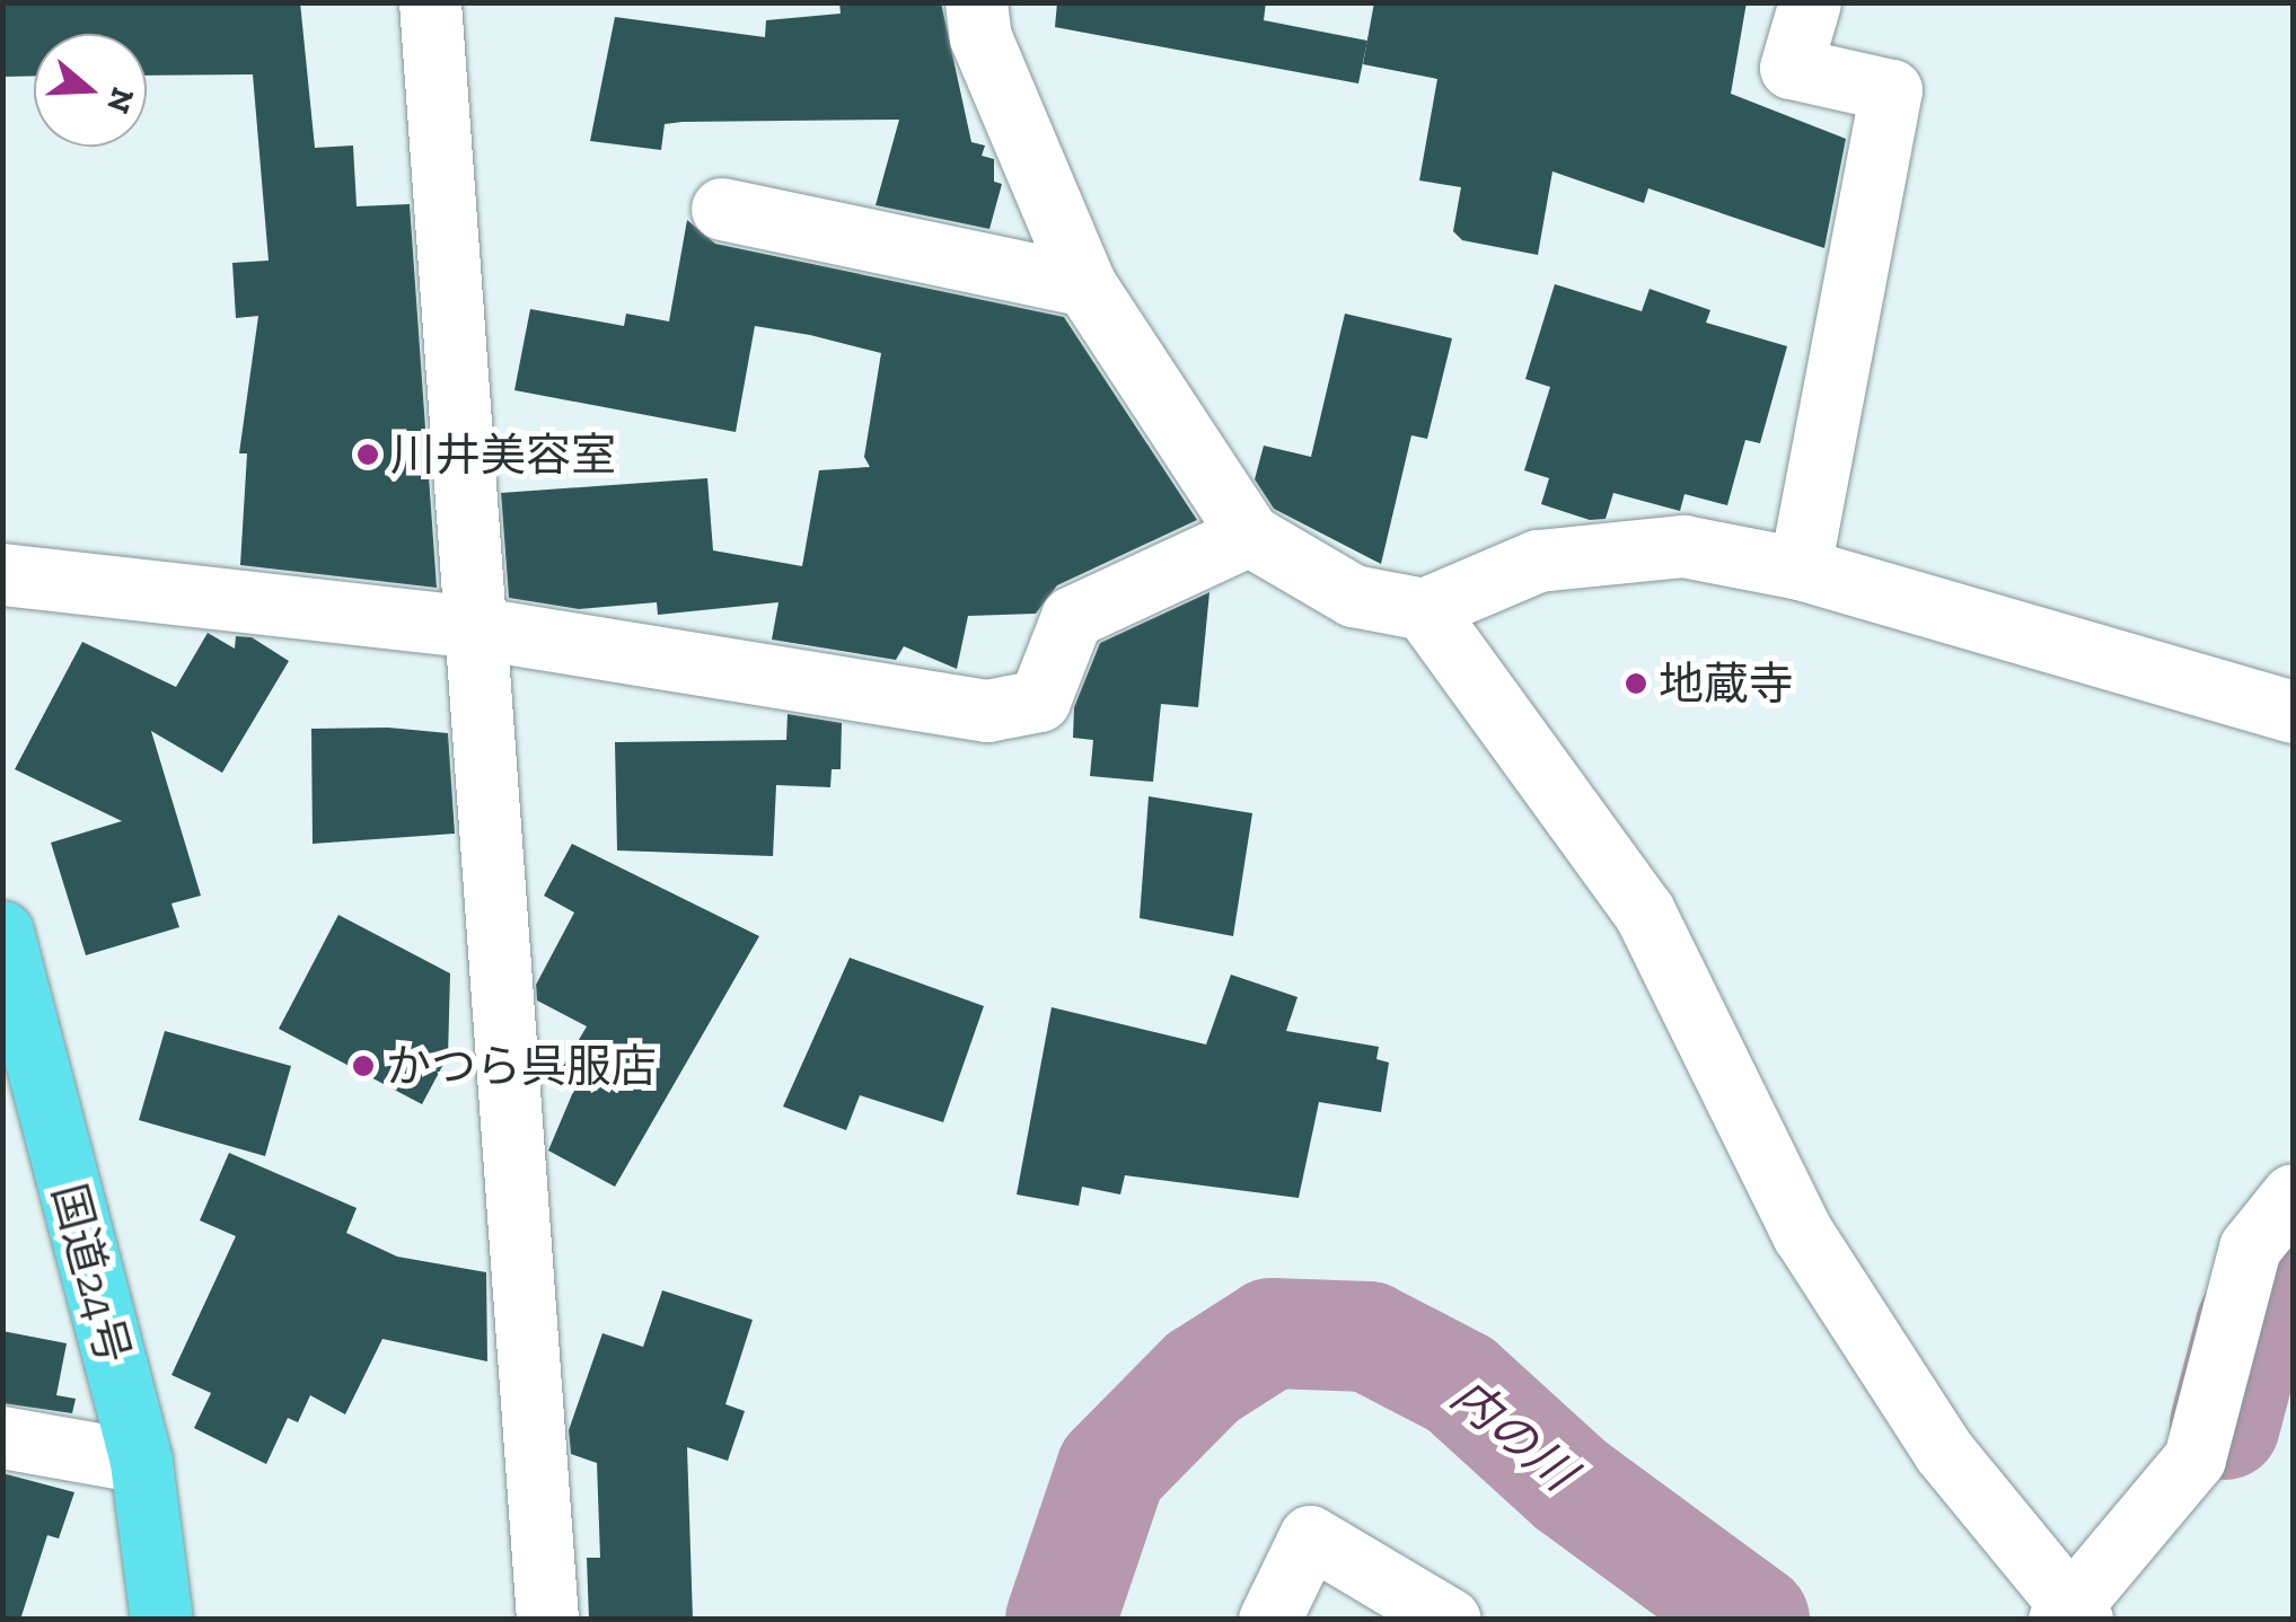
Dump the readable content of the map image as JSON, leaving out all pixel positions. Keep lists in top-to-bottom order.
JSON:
{
  "streets": {
    "highway": ["国道24号"]
  },
  "water": ["内の川"],
  "places": ["川井美容室", "地蔵寺", "かつら呉服店"],
  "north": "right"
}
